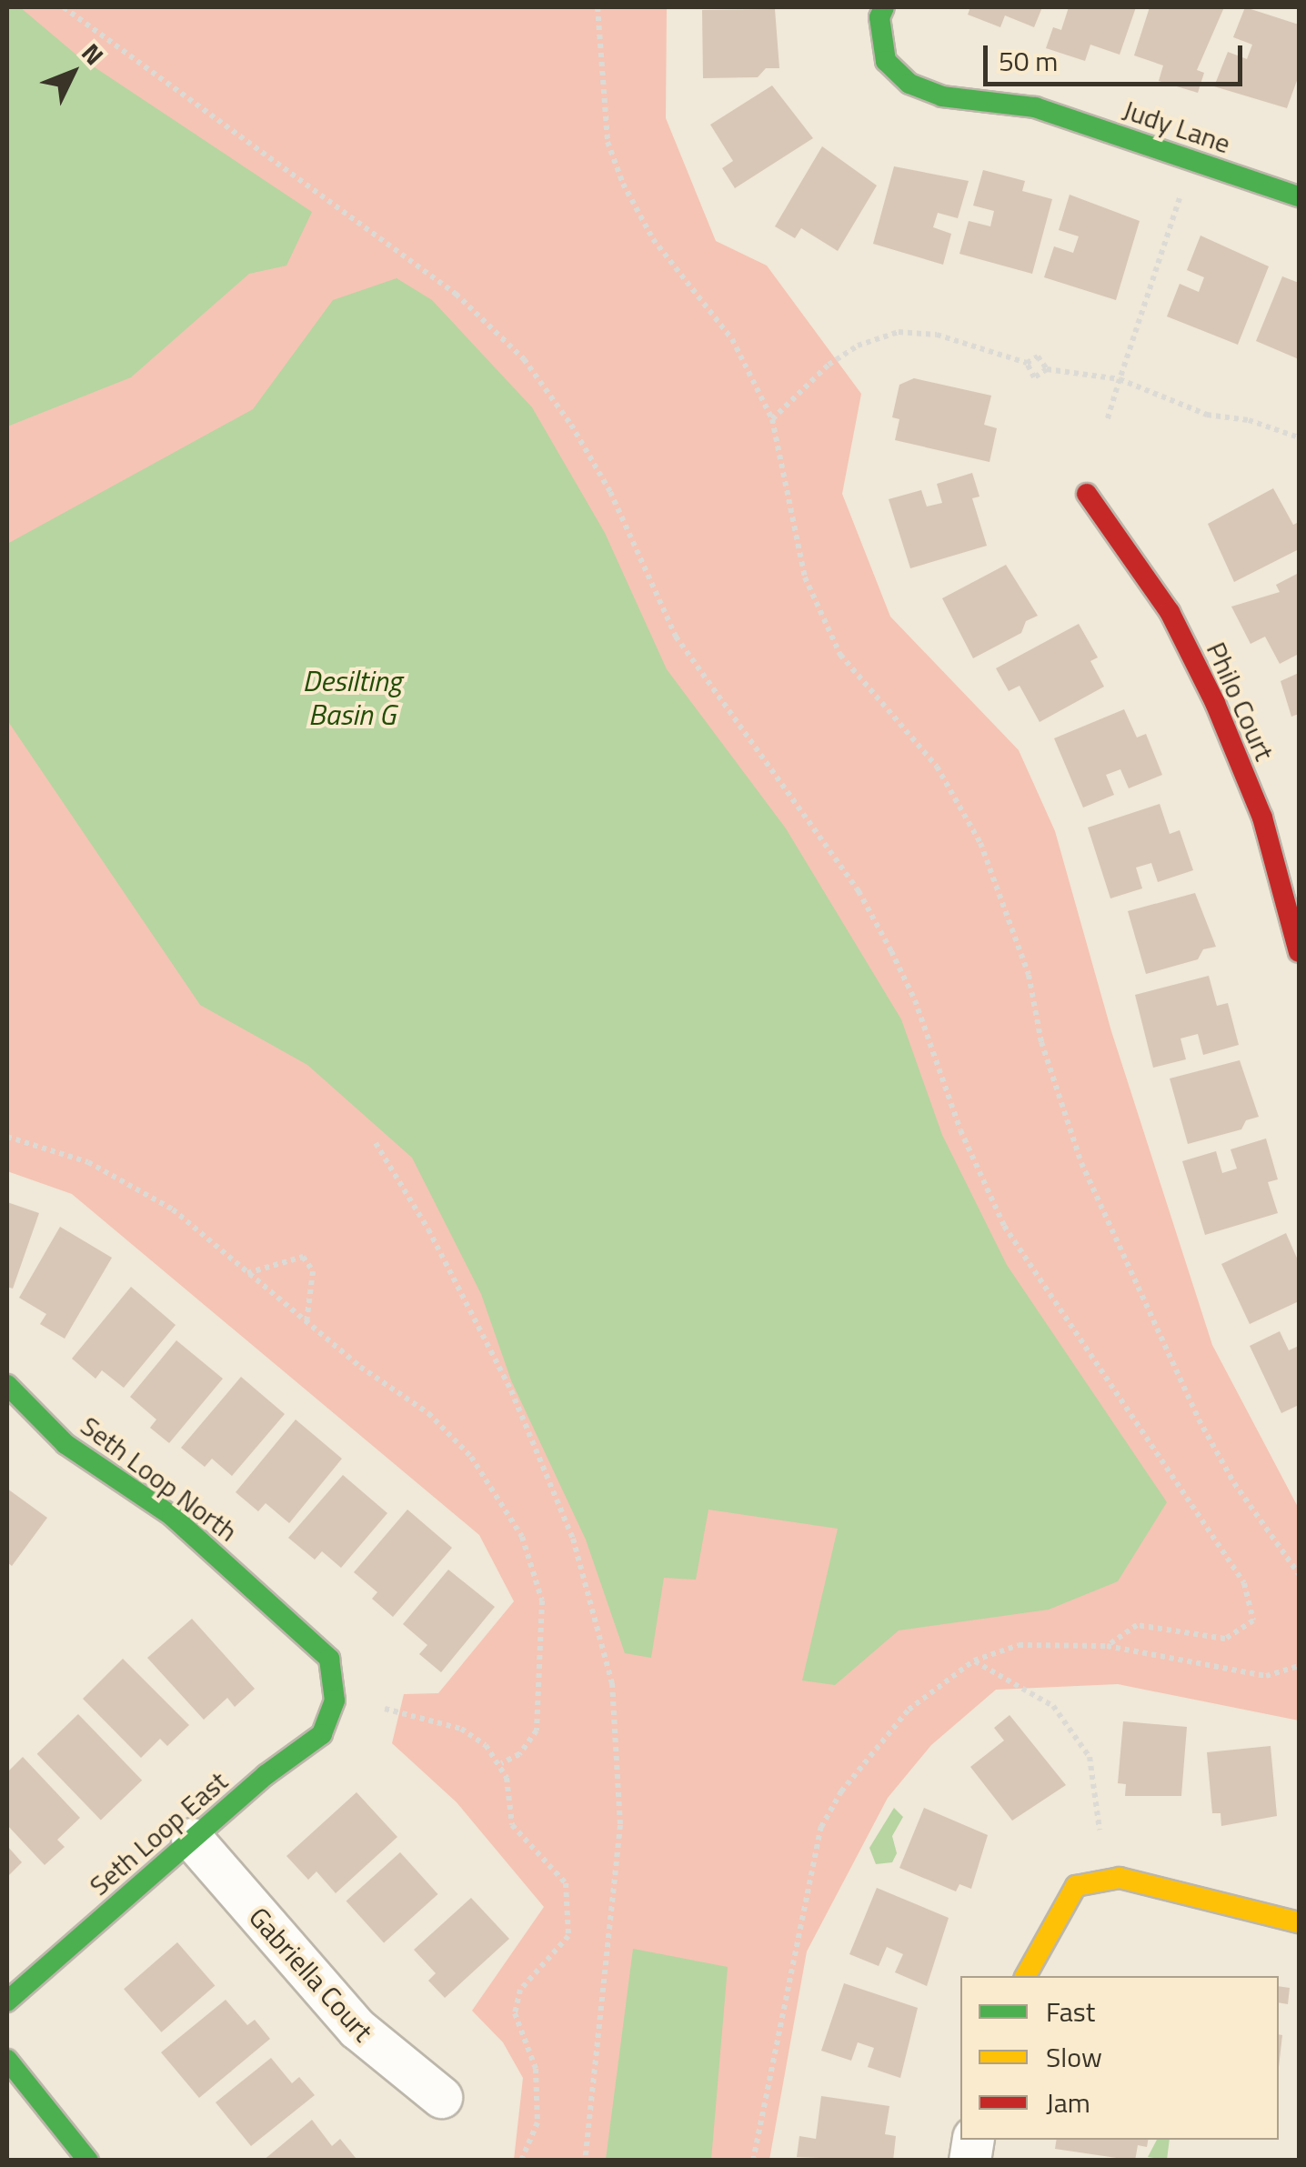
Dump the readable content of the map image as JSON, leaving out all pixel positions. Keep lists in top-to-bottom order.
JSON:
{
  "streets": {
    "street": [
      "Judy Lane",
      "Philo Court",
      "Seth Loop North",
      "Seth Loop East",
      "Gabriella Court"
    ]
  },
  "crossings": [
    ["Seth Loop North", "Seth Loop East"],
    ["Seth Loop East", "Gabriella Court"]
  ],
  "water": ["Desilting Basin G"],
  "legend": ["Fast", "Slow", "Jam"],
  "scale_bar": "50 m",
  "north": "top right"
}
